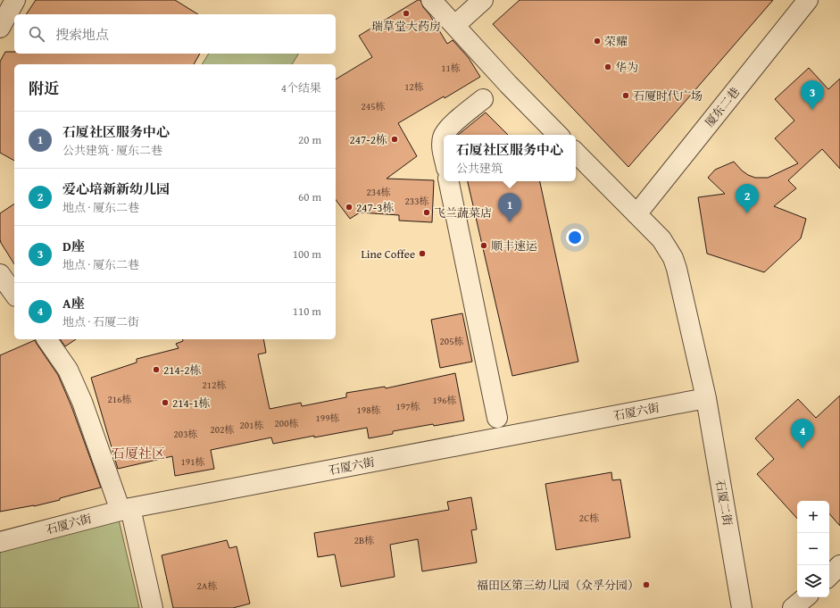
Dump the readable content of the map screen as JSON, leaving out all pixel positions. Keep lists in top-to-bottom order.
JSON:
{
  "streets": {
    "street": ["厦东二巷", "石厦六街", "石厦二街"]
  },
  "crossings": [
    ["厦东二巷", "石厦二街"],
    ["石厦六街", "石厦二街"]
  ],
  "districts": ["石厦社区"],
  "places": [
    "瑞草堂大药房",
    "荣耀",
    "华为",
    "石厦时代广场",
    "247-2栋",
    "247-3栋",
    "飞兰蔬菜店",
    "顺丰速运",
    "Line Coffee",
    "214-2栋",
    "214-1栋",
    "福田区第三幼儿园（众孚分园）"
  ],
  "house_numbers": [
    "11栋",
    "12栋",
    "245栋",
    "234栋",
    "233栋",
    "205栋",
    "212栋",
    "216栋",
    "196栋",
    "197栋",
    "198栋",
    "199栋",
    "200栋",
    "201栋",
    "202栋",
    "203栋",
    "191栋",
    "2C栋",
    "2B栋",
    "2A栋"
  ],
  "page": {
    "search": "搜索地点",
    "heading": ["附近", "4个结果"],
    "pins": [
      "3",
      "2",
      "1",
      "4"
    ],
    "list": [
      {
        "mark": "1",
        "name": "石厦社区服务中心",
        "note": "公共建筑 · 厦东二巷",
        "value": "20 m"
      },
      {
        "mark": "2",
        "name": "爱心培新新幼儿园",
        "note": "地点 · 厦东二巷",
        "value": "60 m"
      },
      {
        "mark": "3",
        "name": "D座",
        "note": "地点 · 厦东二巷",
        "value": "100 m"
      },
      {
        "mark": "4",
        "name": "A座",
        "note": "地点 · 石厦二街",
        "value": "110 m"
      }
    ],
    "popup": ["石厦社区服务中心", "公共建筑"],
    "map_buttons": ["+", "−"]
  }
}
